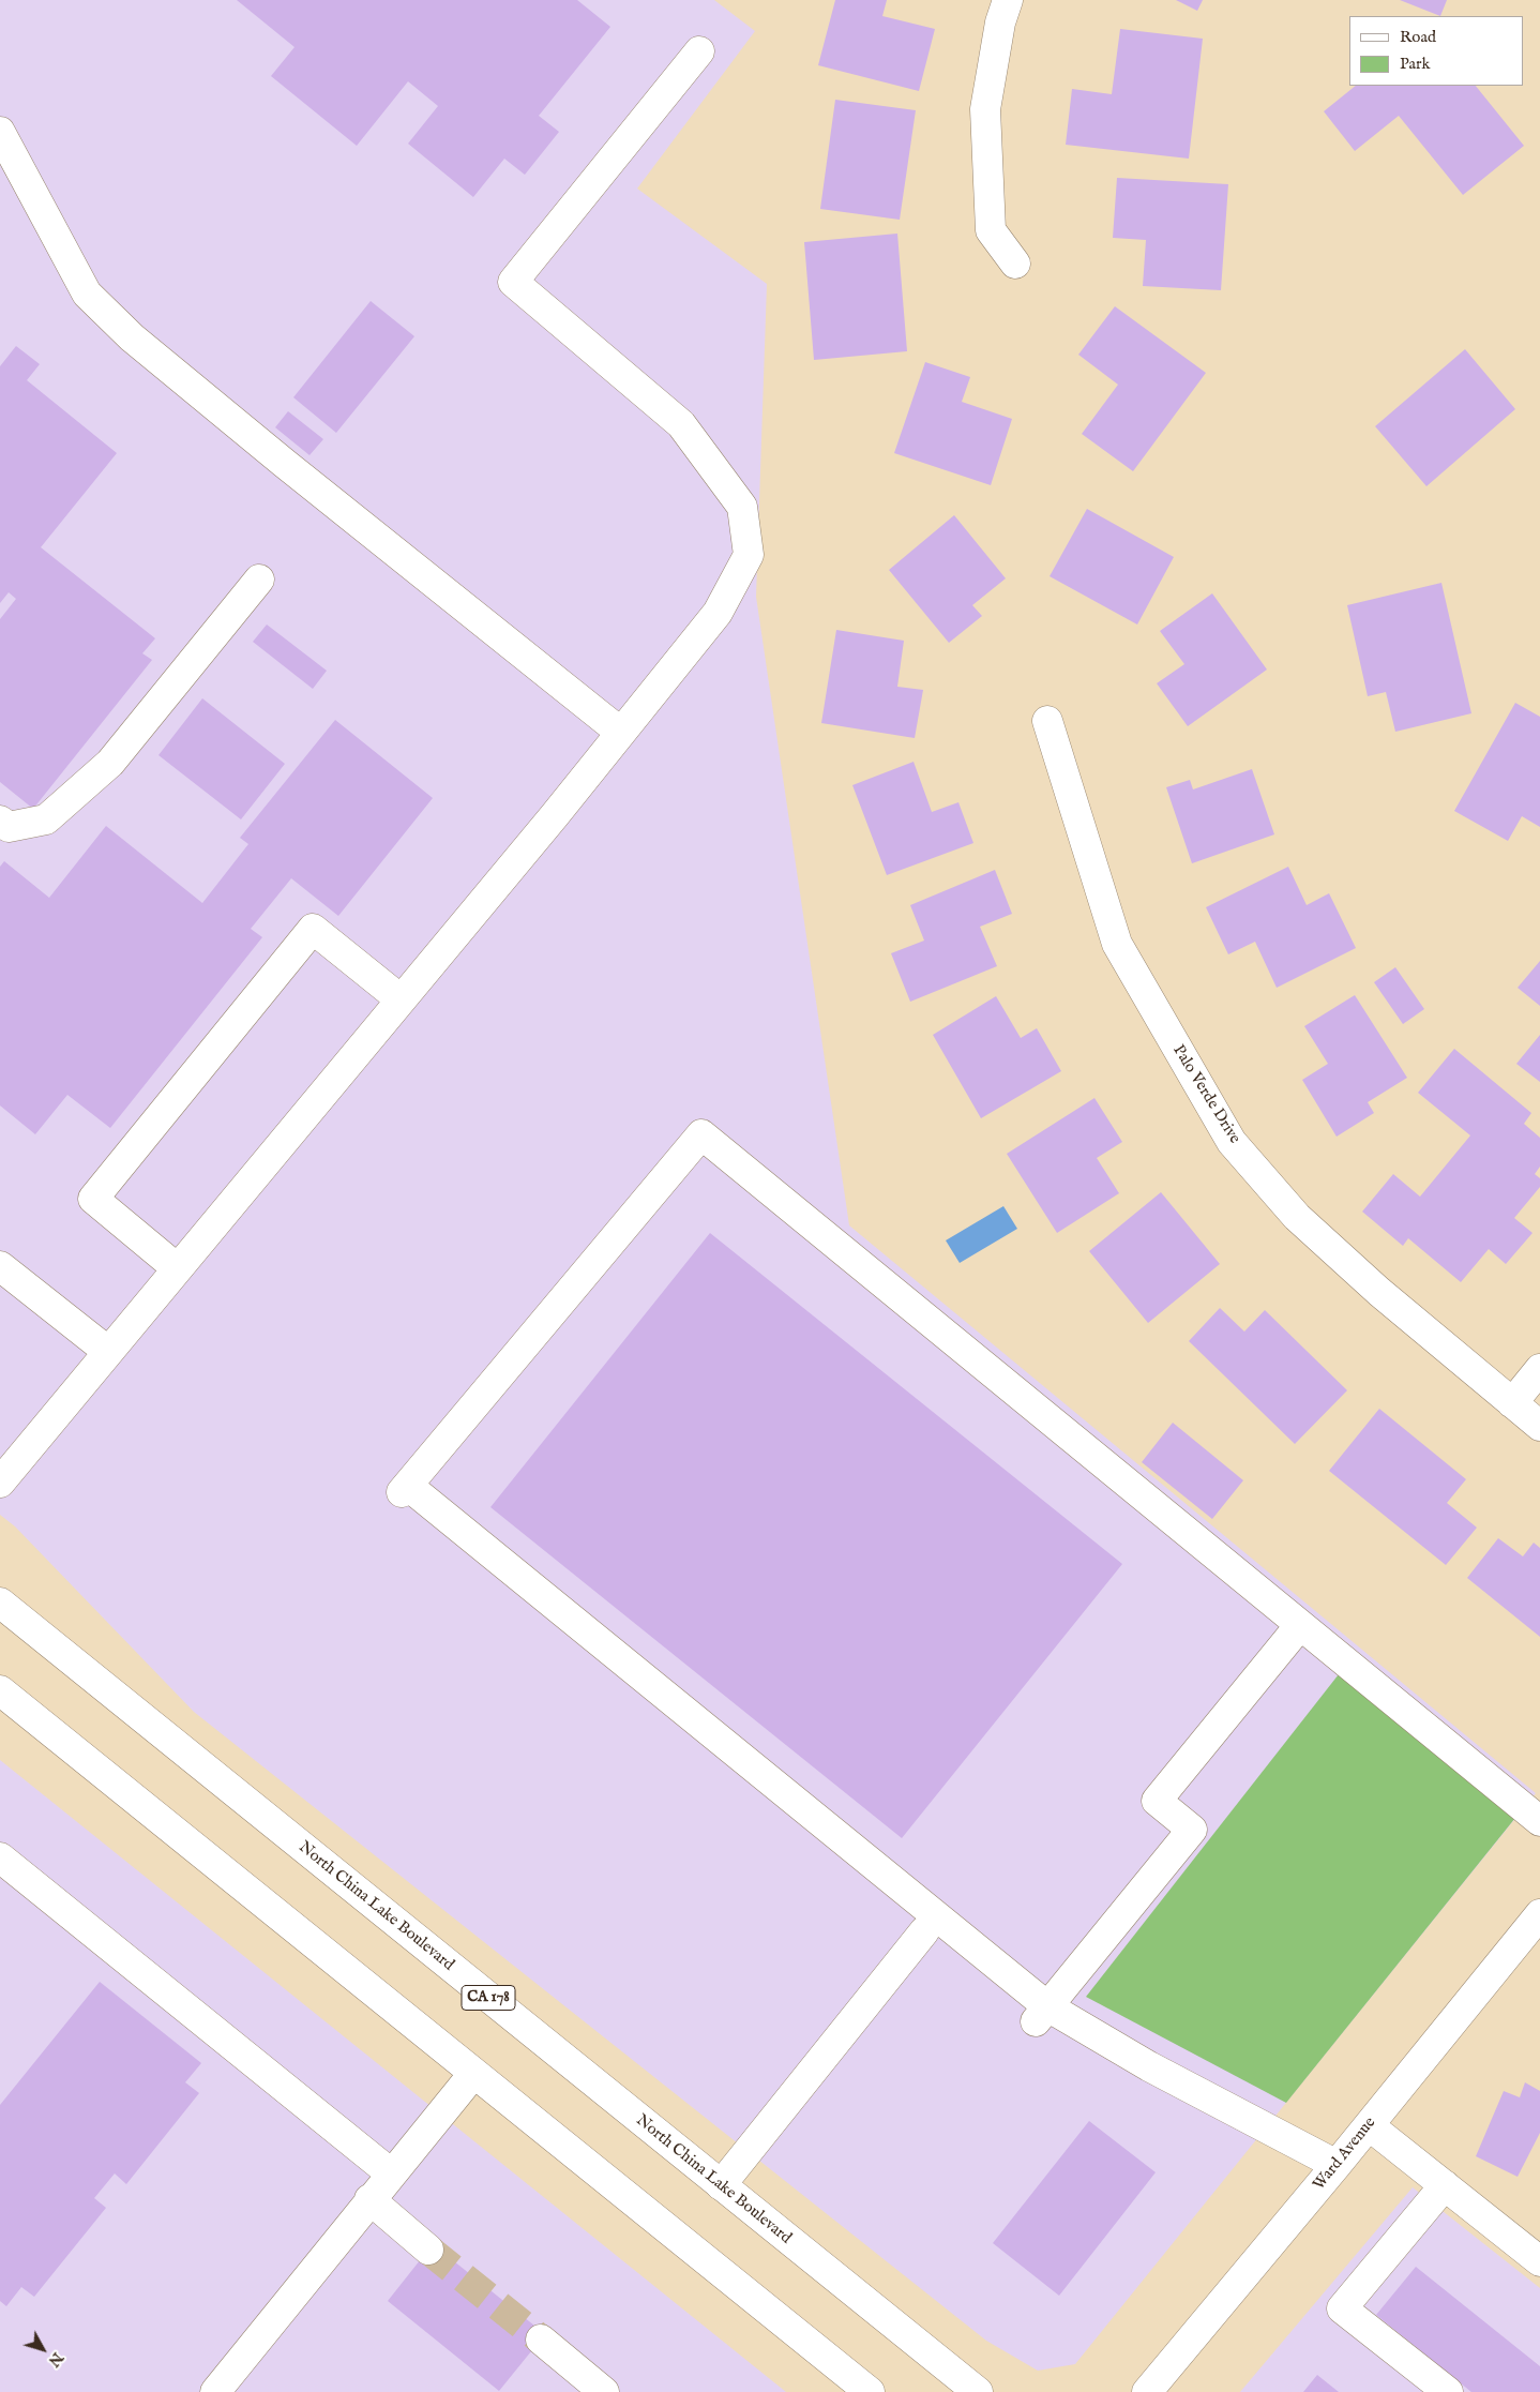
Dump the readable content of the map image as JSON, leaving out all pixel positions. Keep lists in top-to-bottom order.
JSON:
{
  "streets": {
    "main road": [
      "Palo Verde Drive",
      "North China Lake Boulevard",
      "CA 178",
      "Ward Avenue"
    ]
  },
  "legend": ["Road", "Park"],
  "north": "bottom right"
}
